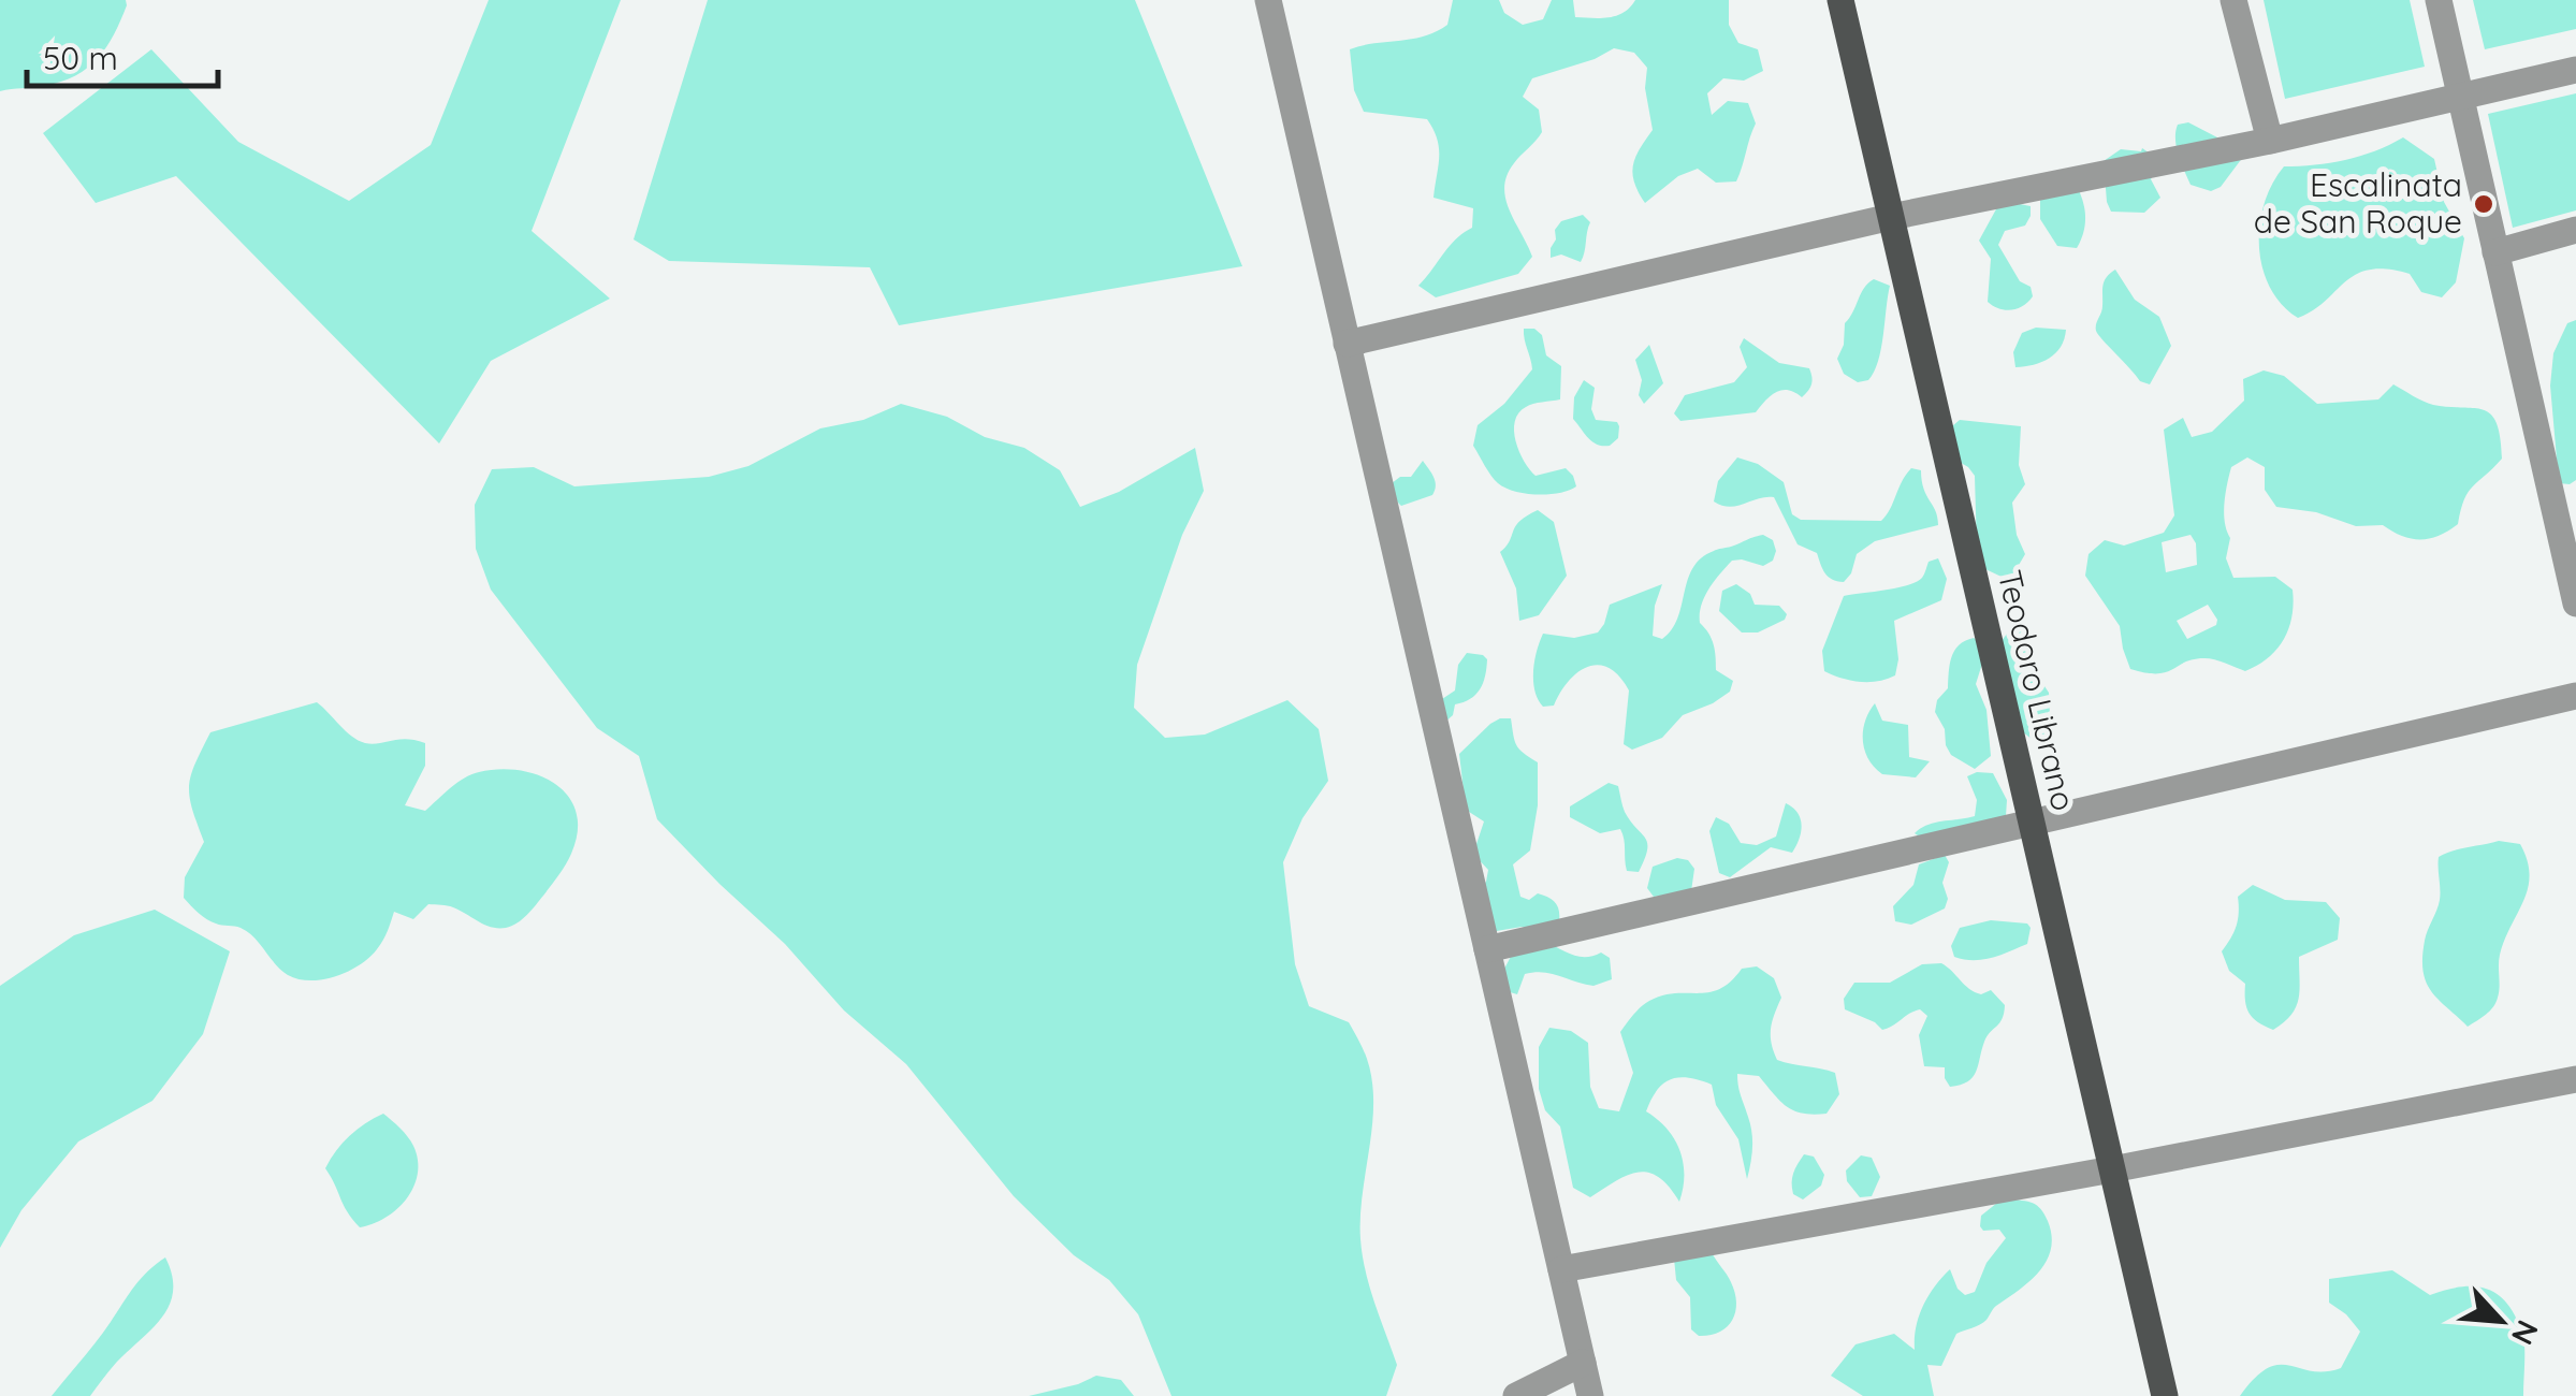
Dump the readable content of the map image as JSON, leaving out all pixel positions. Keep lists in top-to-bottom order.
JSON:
{
  "streets": {
    "main road": ["Teodoro Librano"]
  },
  "places": ["Escalinata de San Roque"],
  "scale_bar": "50 m",
  "north": "bottom right"
}
